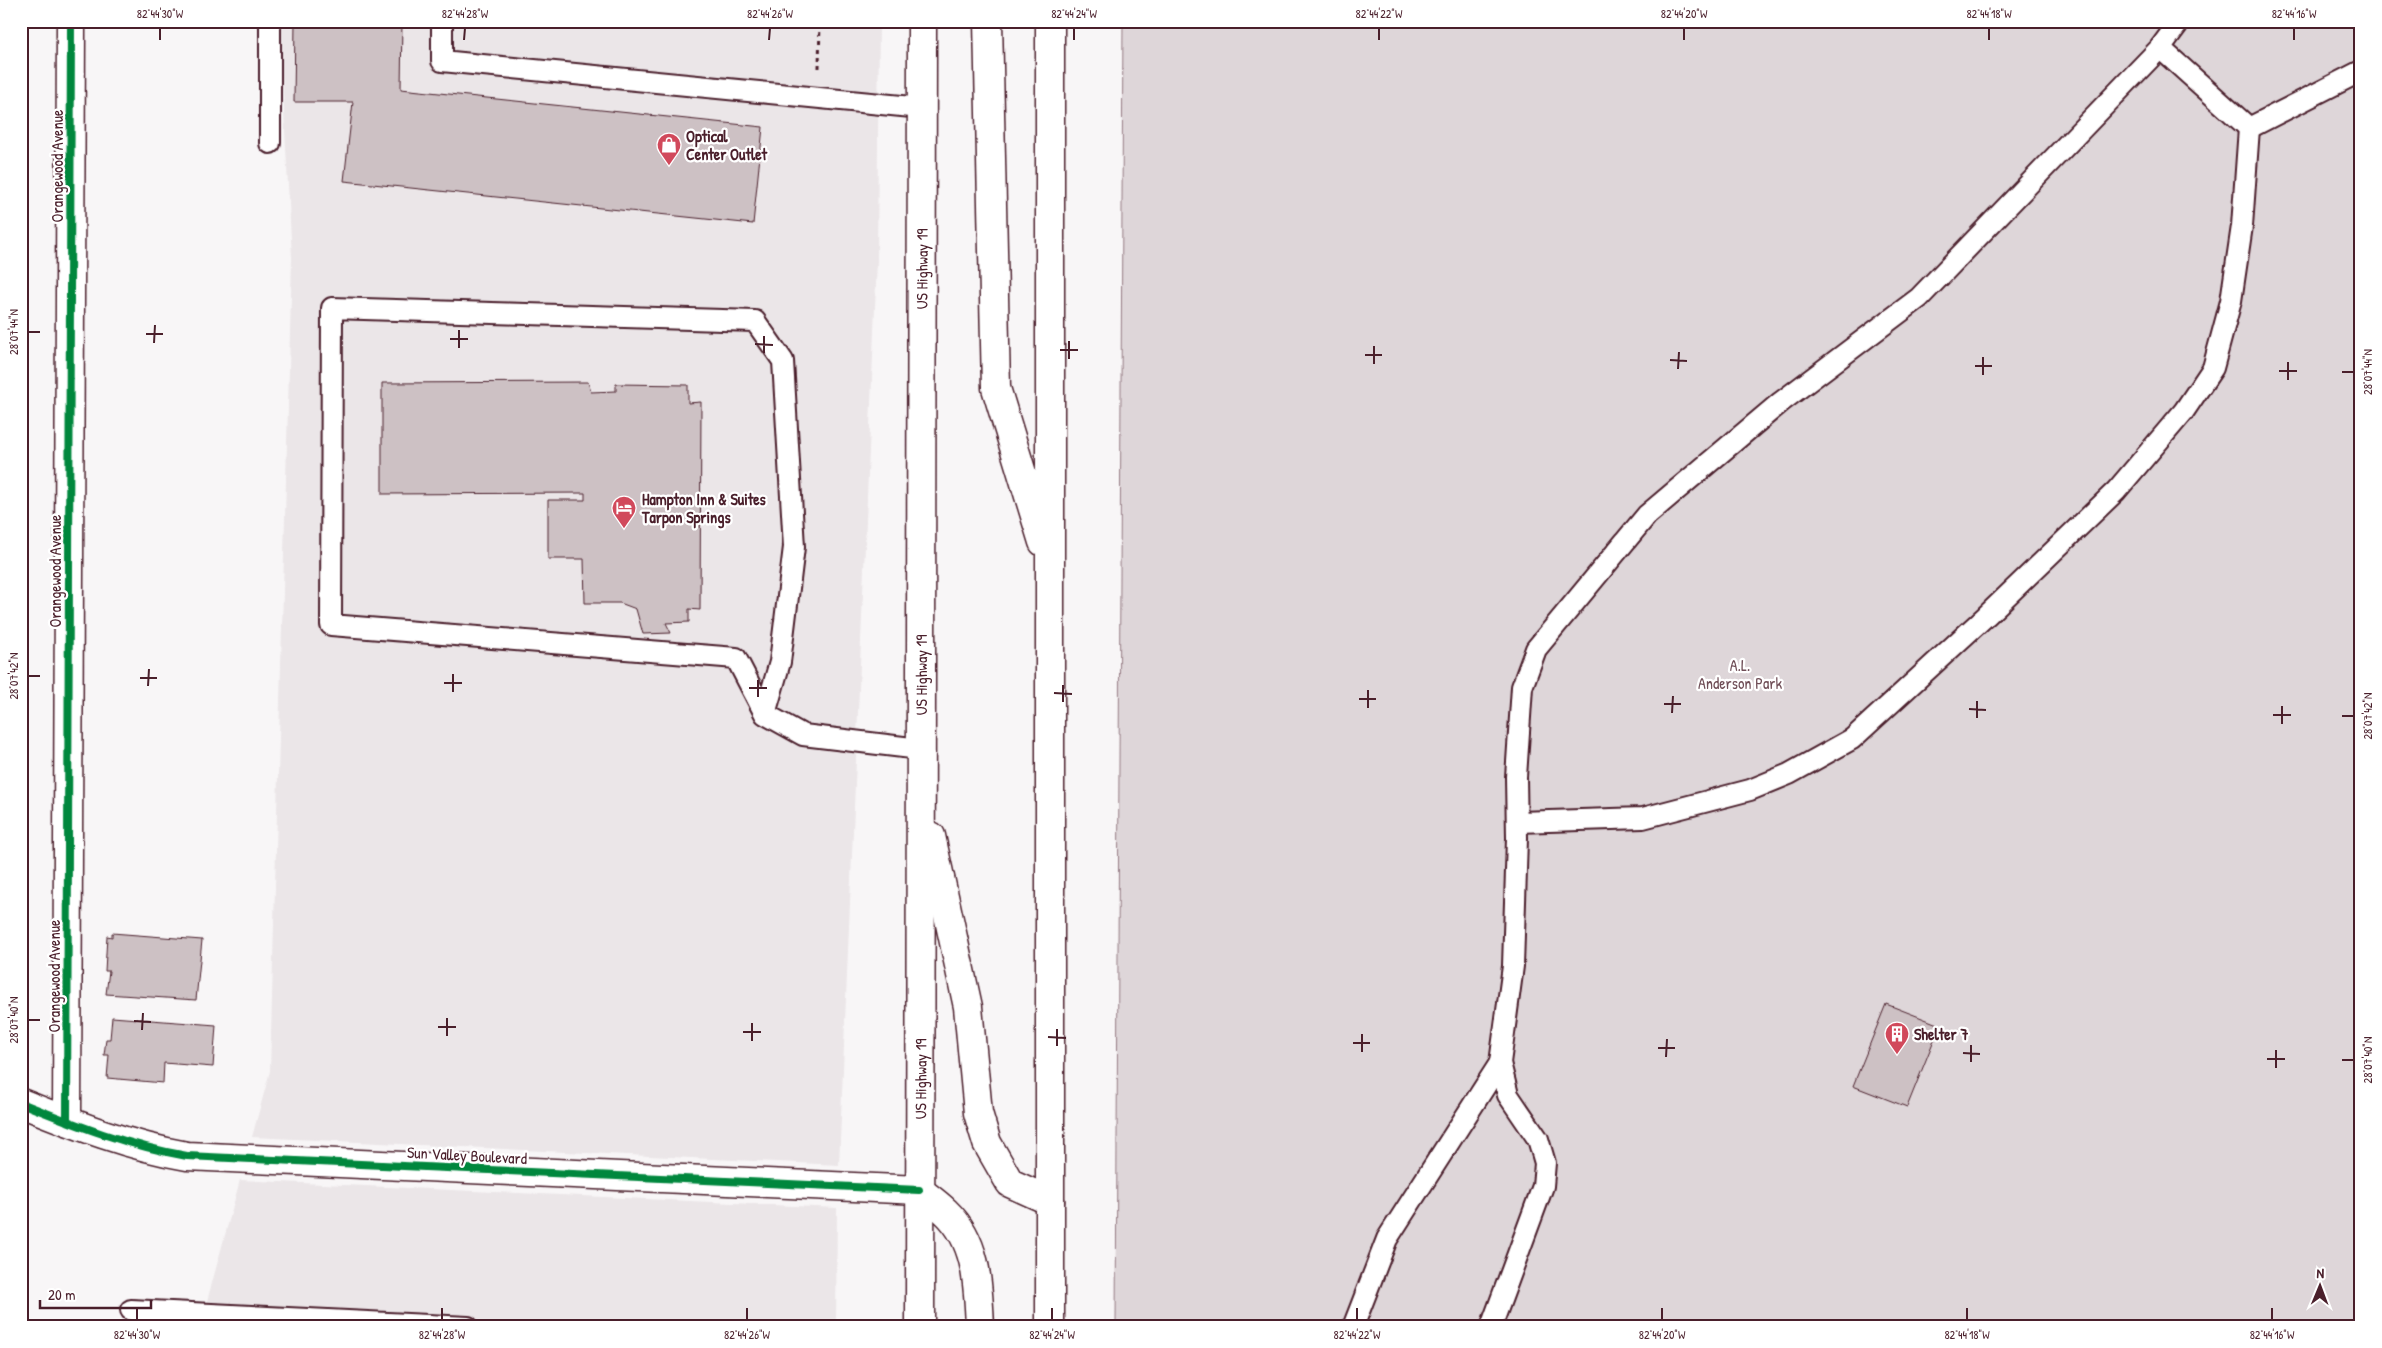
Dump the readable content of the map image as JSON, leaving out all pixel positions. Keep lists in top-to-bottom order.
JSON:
{
  "streets": {
    "main road": ["Orangewood Avenue", "US Highway 19", "Sun Valley Boulevard"]
  },
  "crossings": [
    ["Orangewood Avenue", "Sun Valley Boulevard"],
    ["US Highway 19", "Sun Valley Boulevard"]
  ],
  "parks": ["A.L. Anderson Park"],
  "places": {
    "shop": ["Optical Center Outlet"],
    "hotel": ["Hampton Inn & Suites Tarpon Springs"],
    "building": ["Shelter 7"]
  },
  "scale_bar": "20 m",
  "north": "top",
  "coordinates": [
    "82°44'30\"W",
    "82°44'28\"W",
    "82°44'26\"W",
    "82°44'24\"W",
    "82°44'22\"W",
    "82°44'20\"W",
    "82°44'18\"W",
    "82°44'16\"W",
    "28°07'44\"N",
    "28°07'42\"N",
    "28°07'40\"N"
  ]
}
